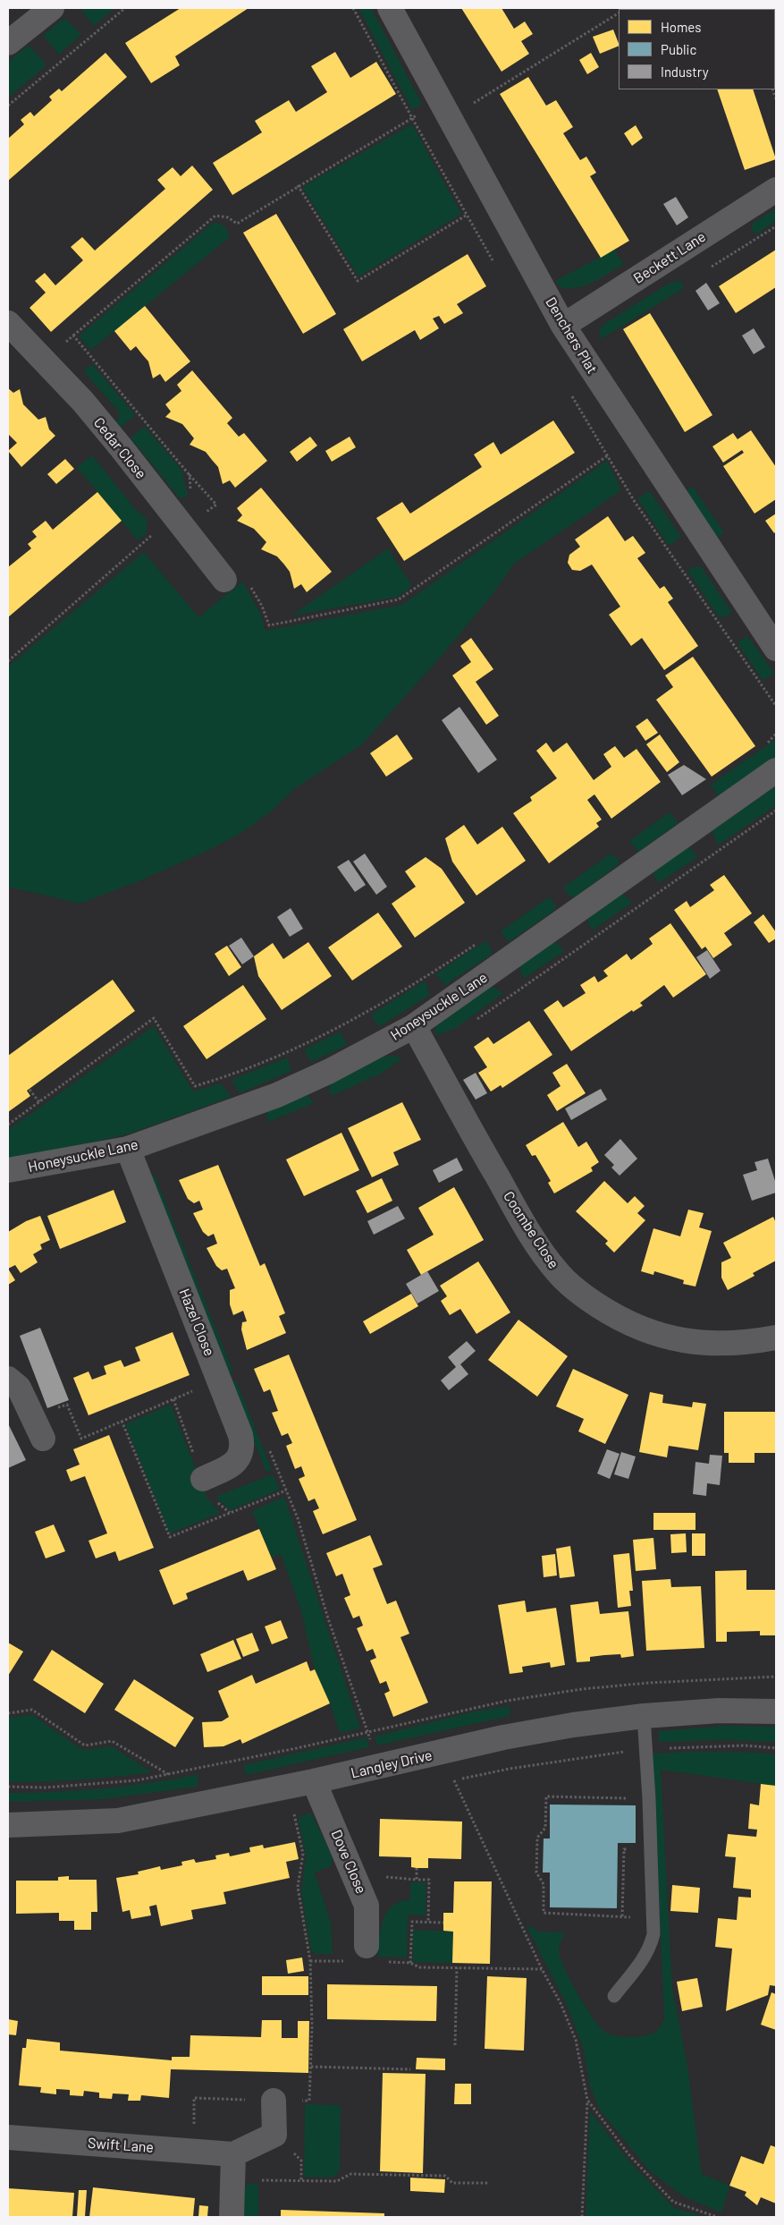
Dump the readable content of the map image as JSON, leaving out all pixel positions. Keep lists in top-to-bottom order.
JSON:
{
  "streets": {
    "street": [
      "Beckett Lane",
      "Denchers Plat",
      "Cedar Close",
      "Honeysuckle Lane",
      "Coombe Close",
      "Hazel Close",
      "Langley Drive",
      "Dove Close",
      "Swift Lane"
    ]
  },
  "crossings": [
    ["Beckett Lane", "Denchers Plat"],
    ["Honeysuckle Lane", "Coombe Close"],
    ["Honeysuckle Lane", "Hazel Close"],
    ["Langley Drive", "Dove Close"]
  ],
  "legend": ["Homes", "Public", "Industry"]
}
